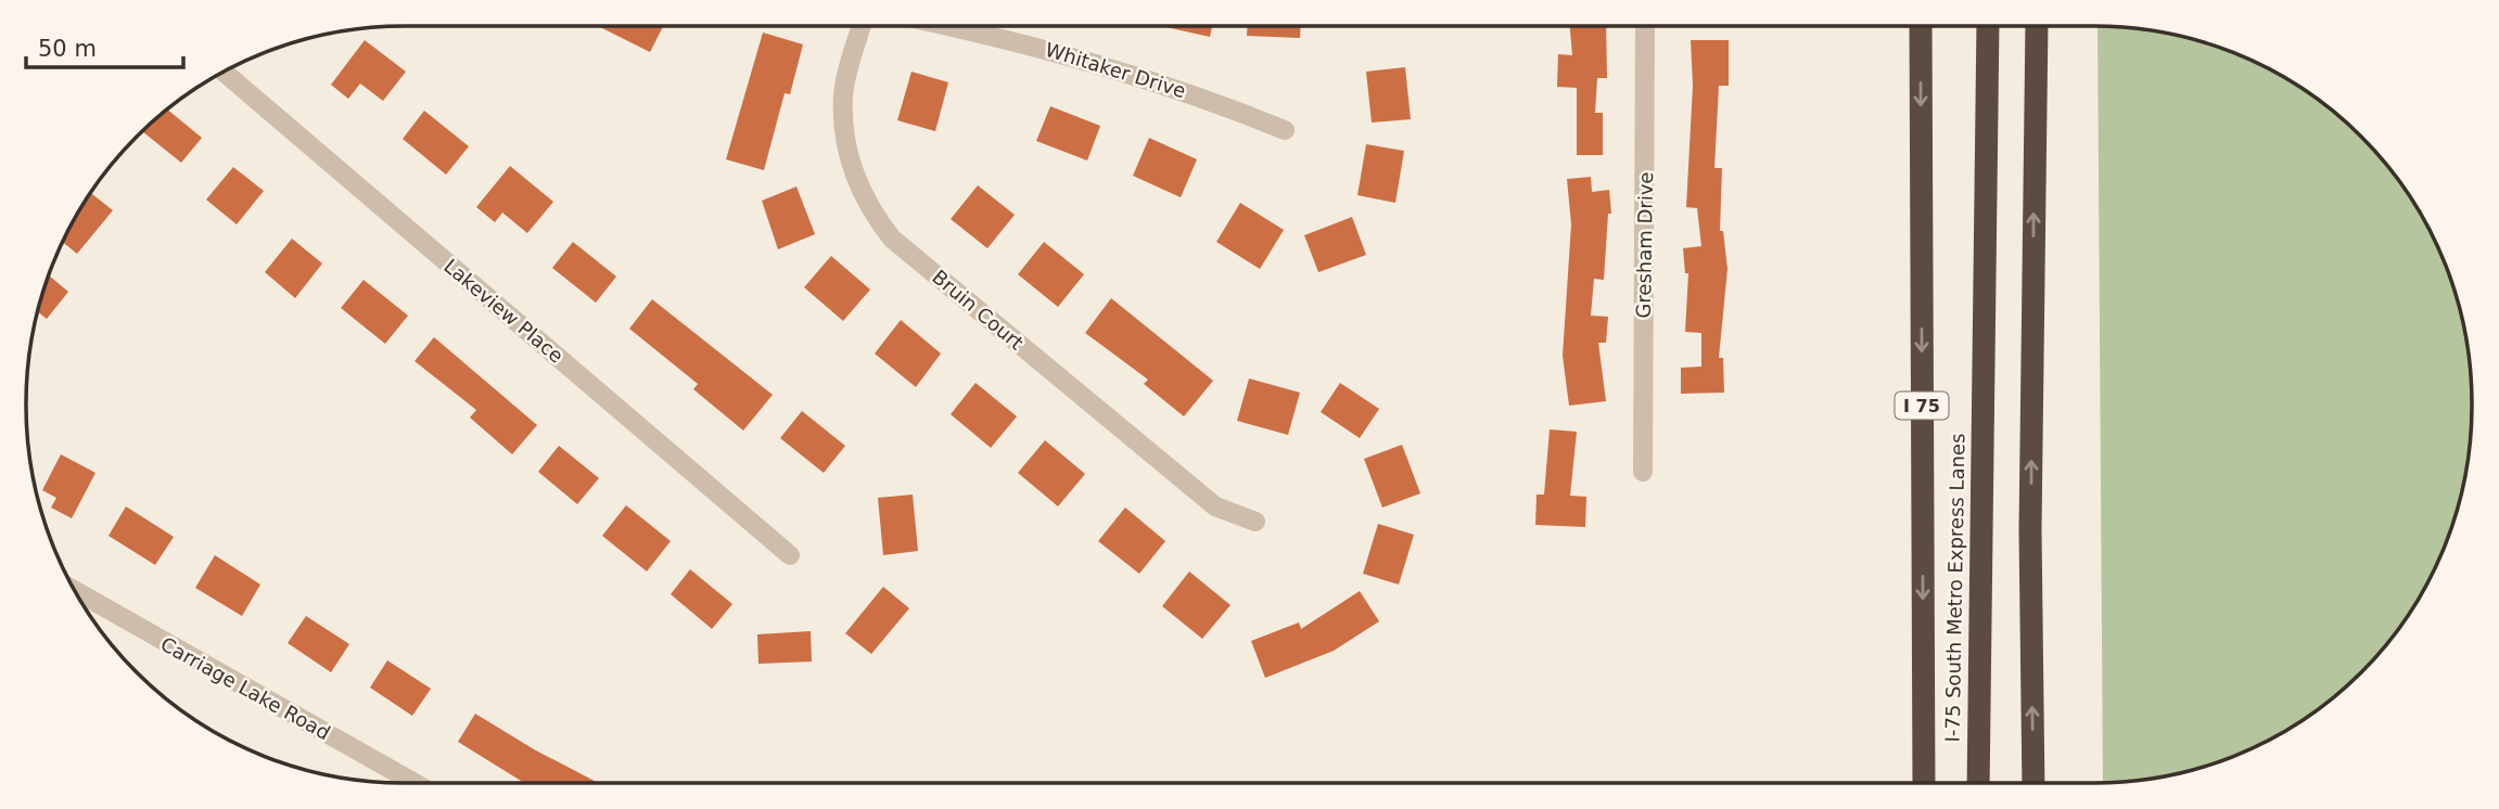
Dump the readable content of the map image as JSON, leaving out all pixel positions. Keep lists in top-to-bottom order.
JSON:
{
  "streets": {
    "highway": ["I 75", "I-75 South Metro Express Lanes"],
    "street": [
      "Whitaker Drive",
      "Gresham Drive",
      "Bruin Court",
      "Lakeview Place",
      "Carriage Lake Road"
    ]
  },
  "scale_bar": "50 m"
}
